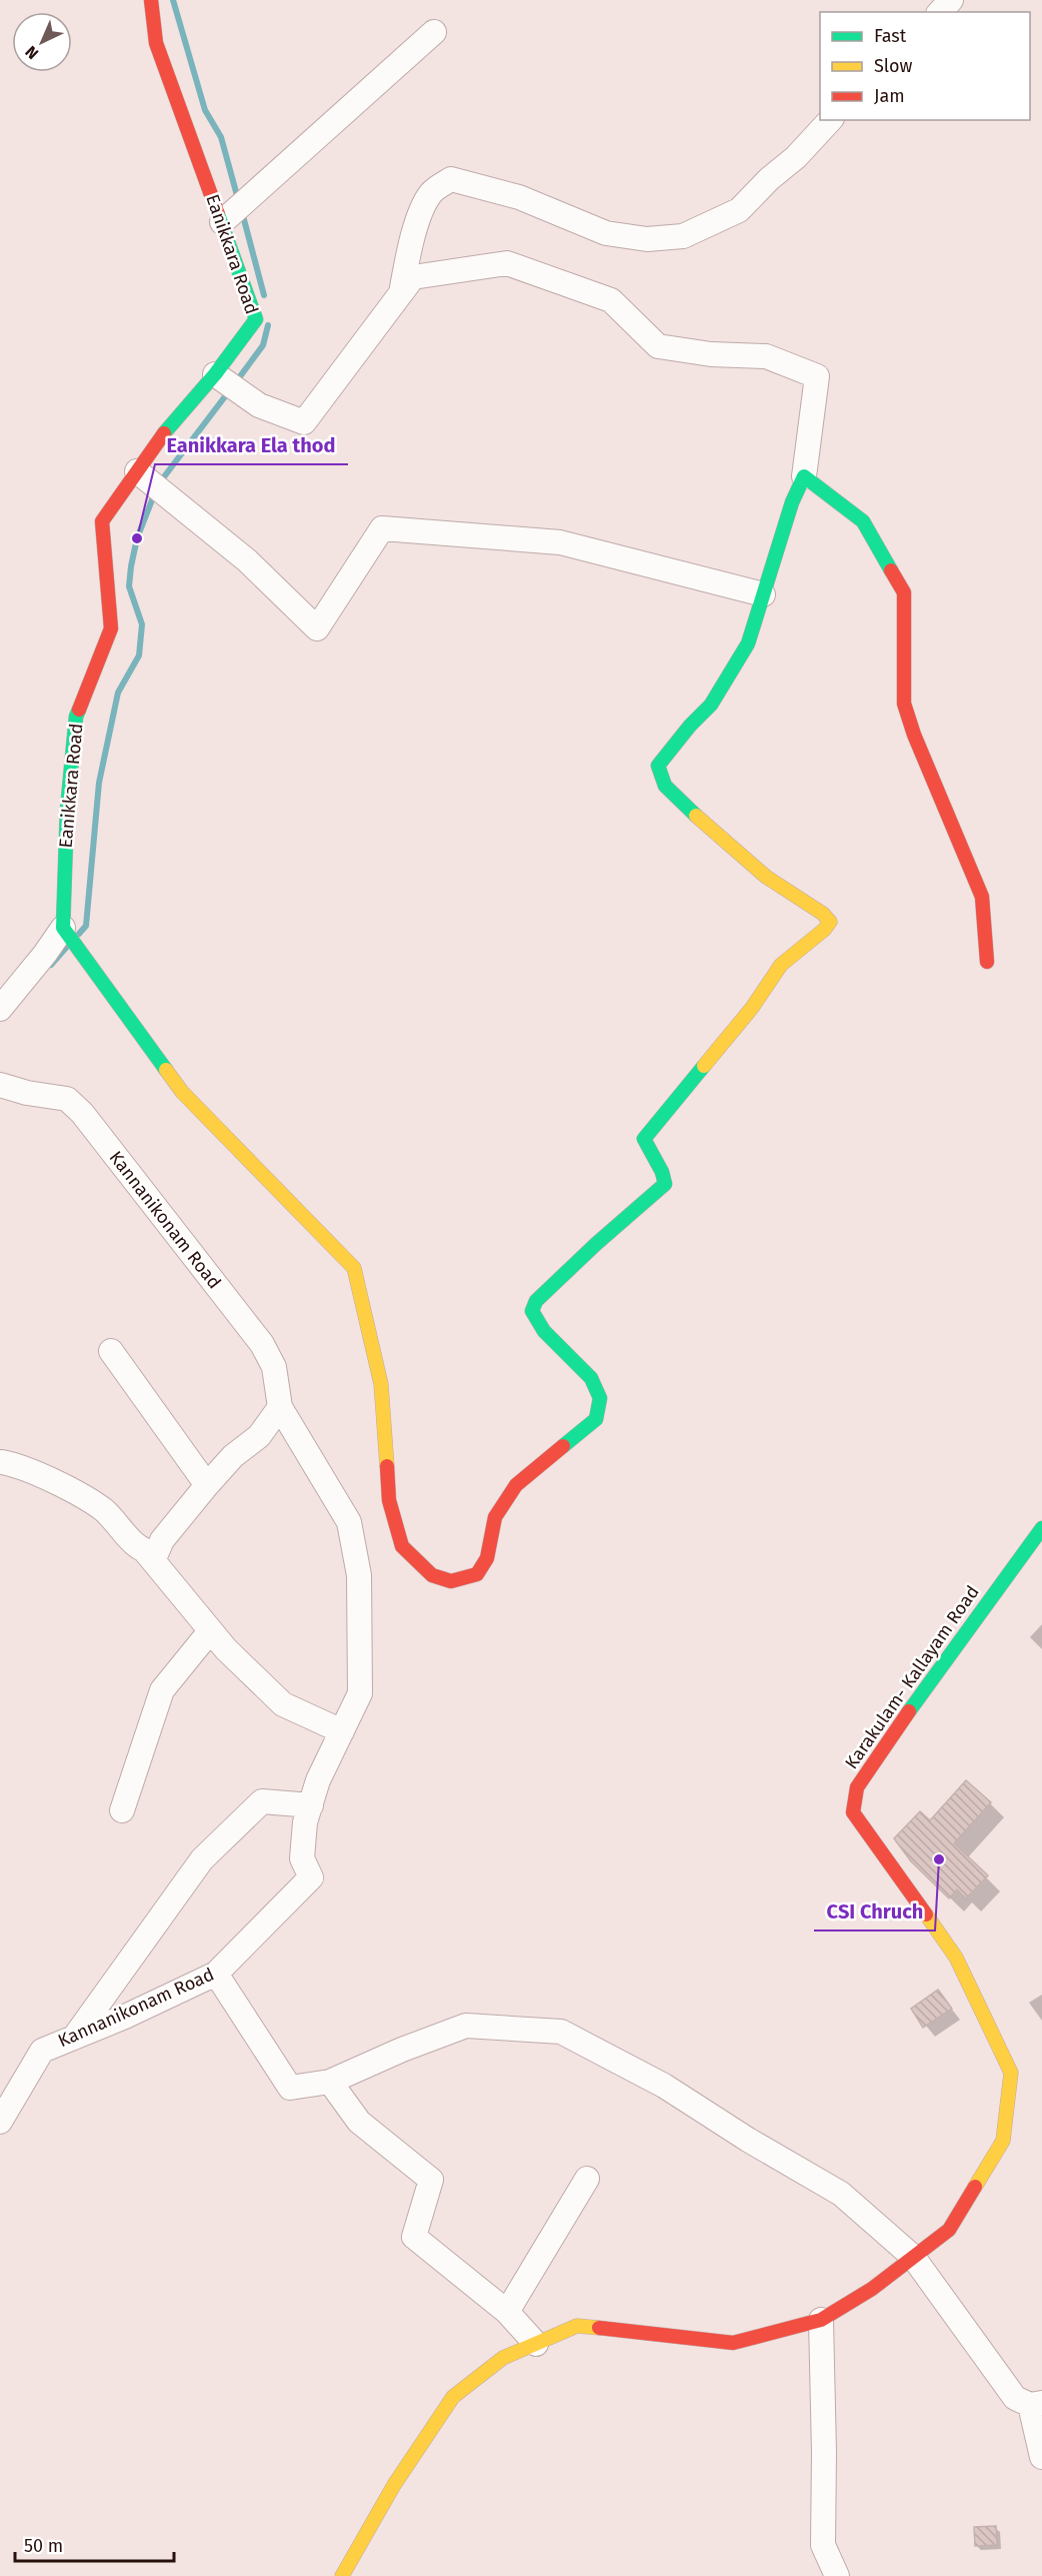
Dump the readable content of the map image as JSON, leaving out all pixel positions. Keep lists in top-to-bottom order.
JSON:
{
  "streets": {
    "street": ["Eanikkara Road", "Kannanikonam Road", "Karakulam- Kallayam Road"]
  },
  "places": ["Eanikkara Ela thod", "CSI Chruch"],
  "legend": ["Fast", "Slow", "Jam"],
  "scale_bar": "50 m",
  "north": "bottom left"
}
